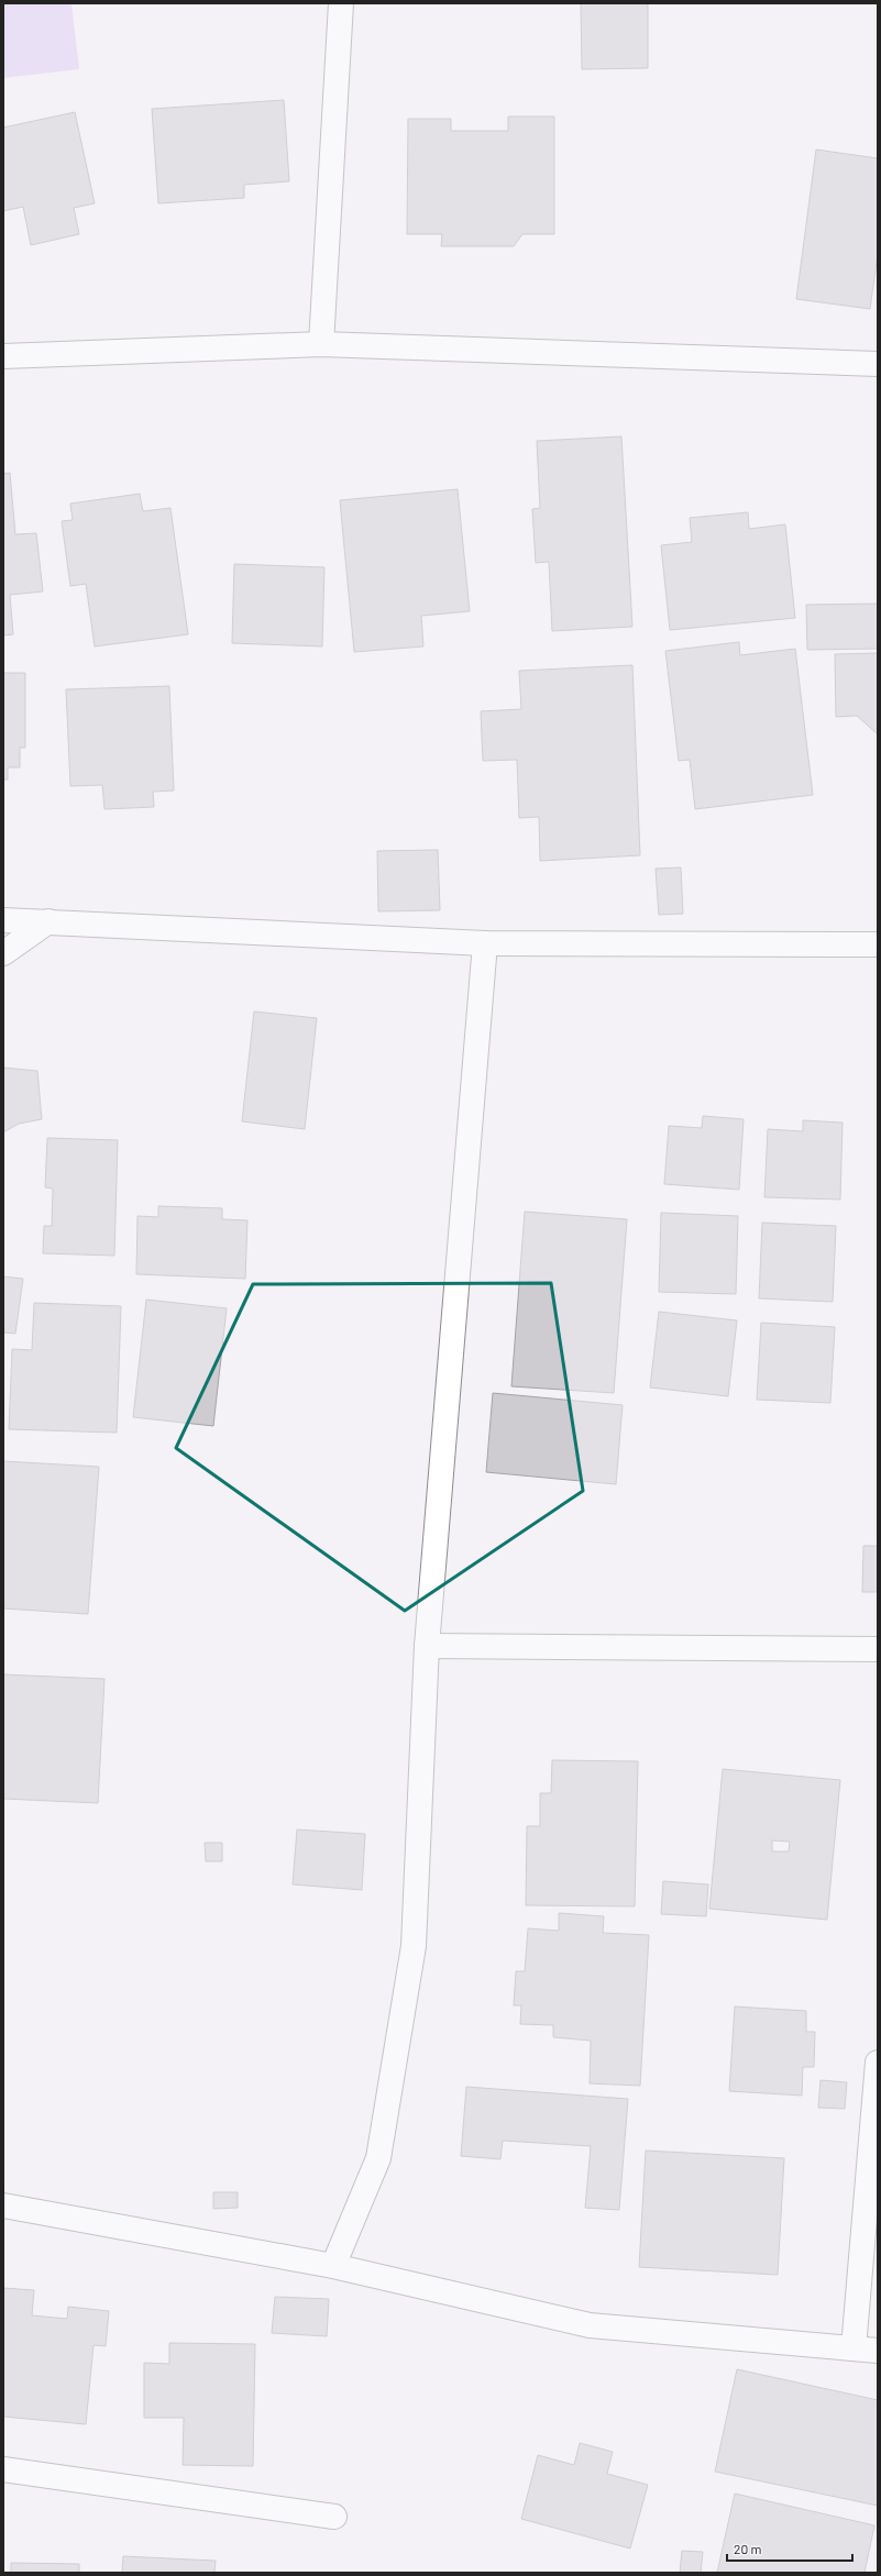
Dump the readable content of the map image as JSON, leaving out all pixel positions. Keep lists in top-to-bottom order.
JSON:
{
  "scale_bar": "20 m"
}
